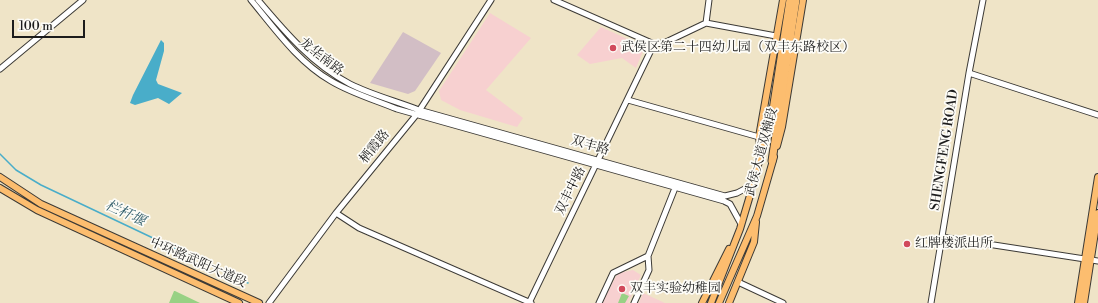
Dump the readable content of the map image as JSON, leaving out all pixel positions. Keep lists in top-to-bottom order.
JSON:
{
  "streets": {
    "main road": ["武侯大道双楠段", "中环路武阳大道段"],
    "street": [
      "龙华南路",
      "双丰路",
      "栖霞路",
      "SHENGFENG ROAD",
      "双丰中路"
    ]
  },
  "crossings": [
    ["龙华南路", "双丰路"],
    ["龙华南路", "栖霞路"],
    ["双丰路", "栖霞路"],
    ["双丰路", "武侯大道双楠段"],
    ["双丰路", "双丰中路"]
  ],
  "water": ["栏杆堰"],
  "places": ["武侯区第二十四幼儿园（双丰东路校区）", "红牌楼派出所", "双丰实验幼稚园"],
  "scale_bar": "100 m"
}
